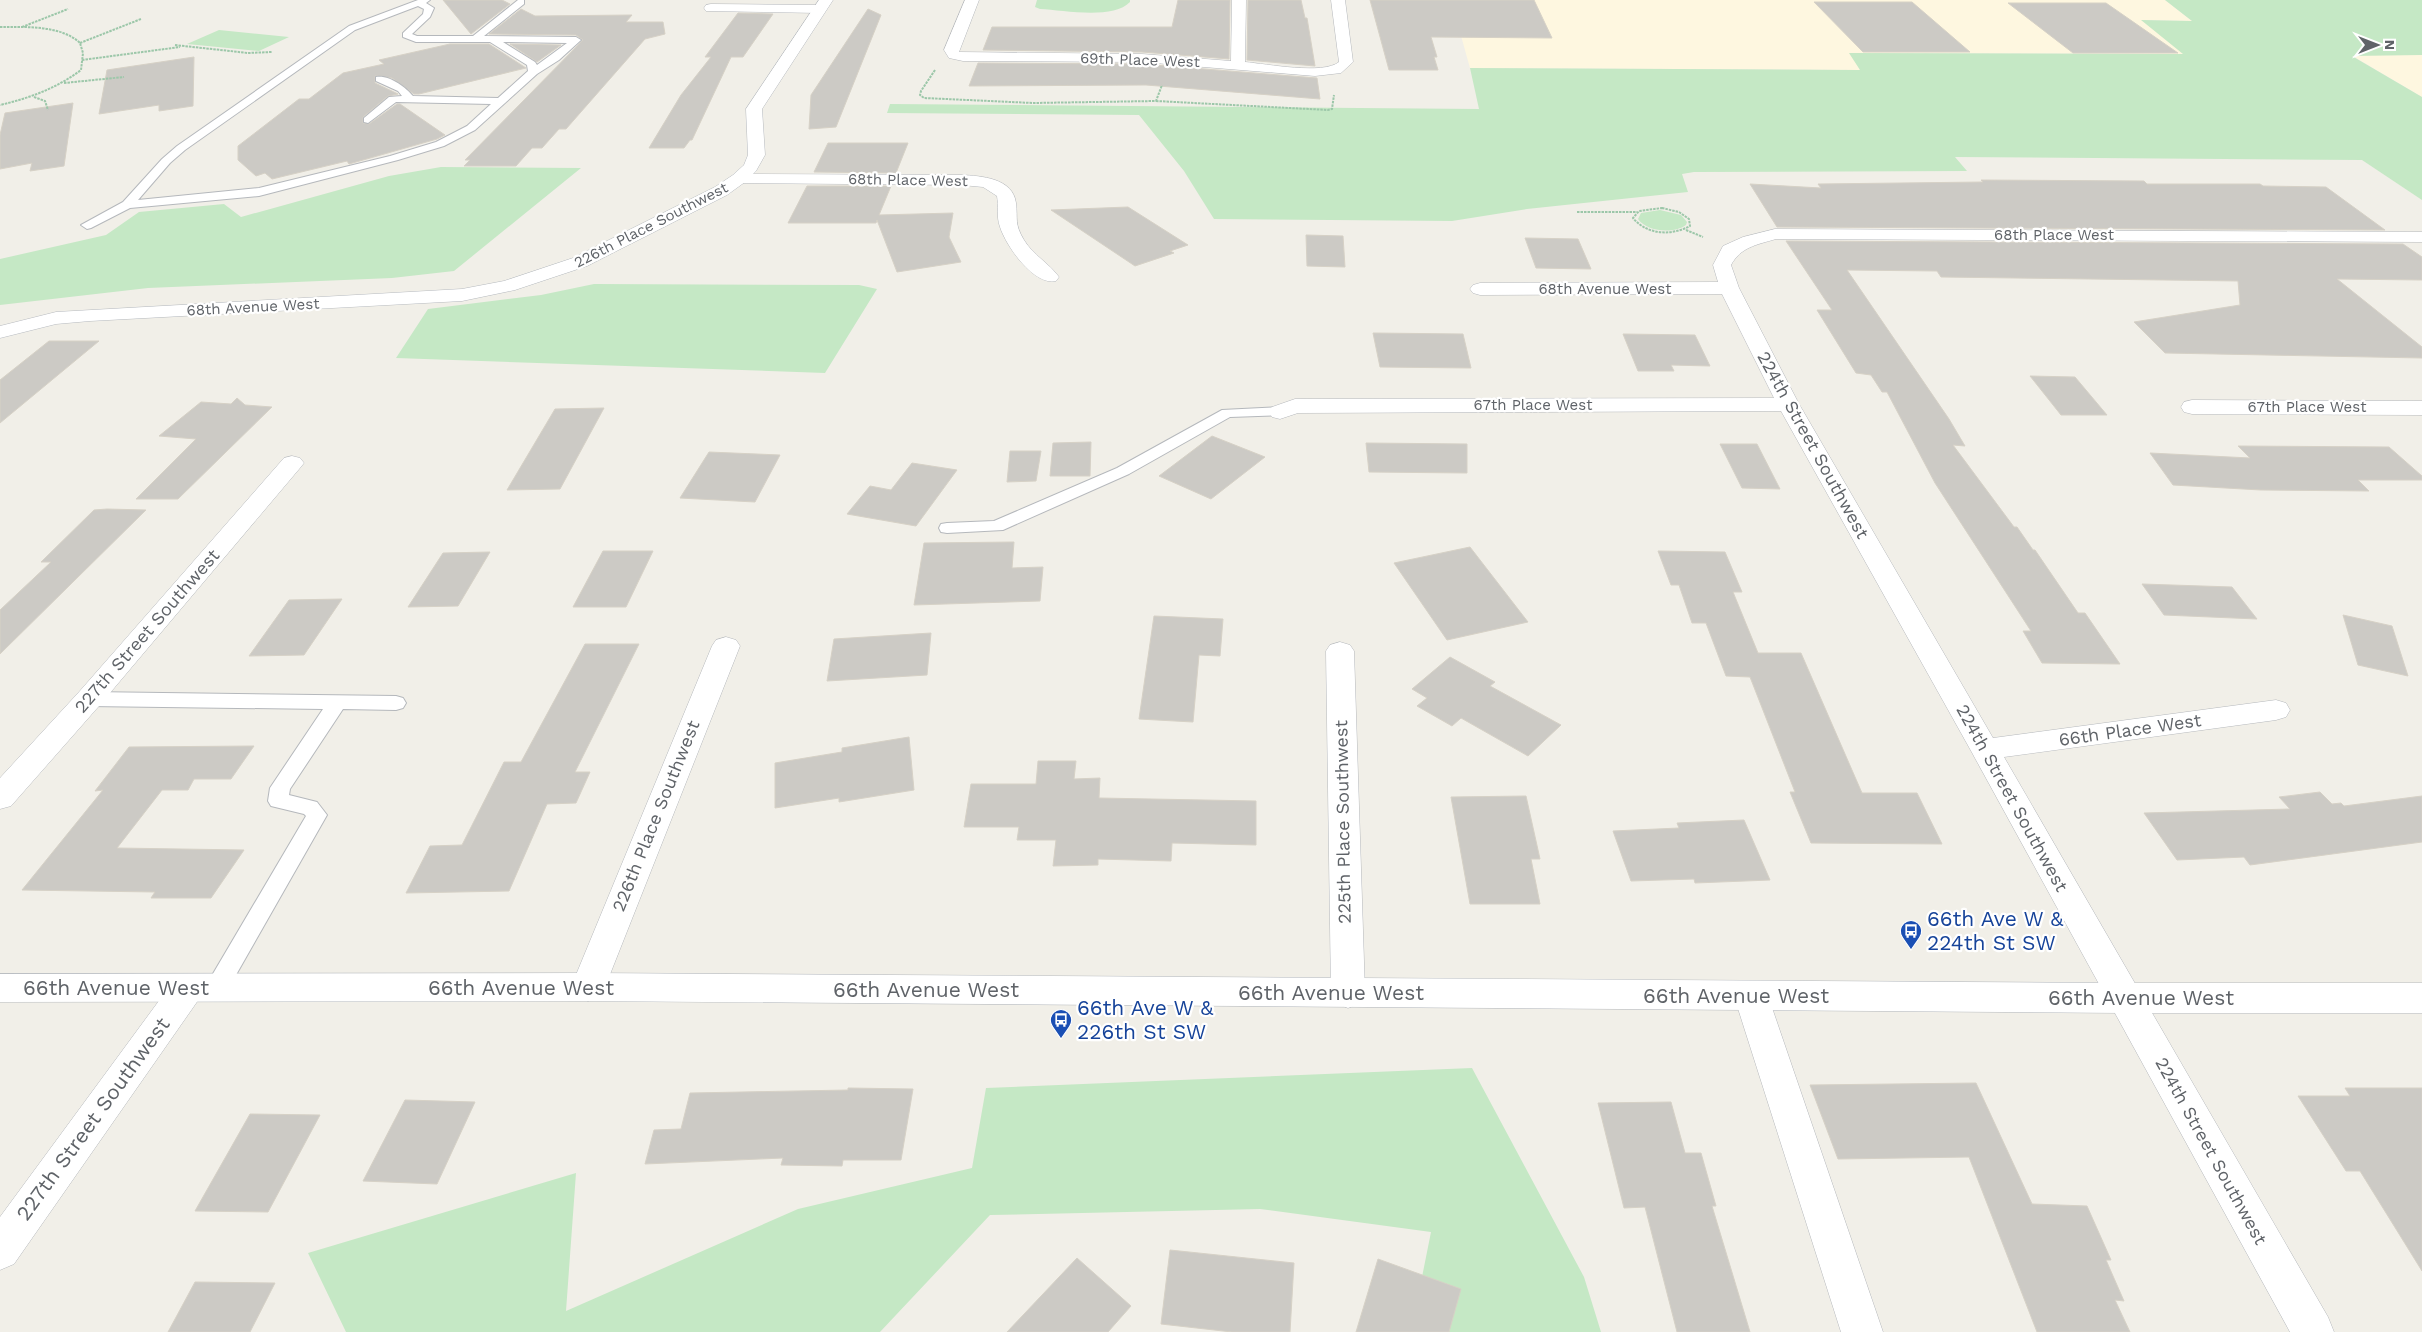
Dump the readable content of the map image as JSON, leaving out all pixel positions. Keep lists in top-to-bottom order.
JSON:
{
  "streets": {
    "street": [
      "69th Place West",
      "68th Place West",
      "226th Place Southwest",
      "68th Avenue West",
      "67th Place West",
      "224th Street Southwest",
      "227th Street Southwest",
      "66th Place West",
      "225th Place Southwest",
      "66th Avenue West"
    ]
  },
  "crossings": [
    ["68th Place West", "226th Place Southwest"],
    ["68th Place West", "68th Avenue West"],
    ["68th Place West", "224th Street Southwest"],
    ["226th Place Southwest", "68th Avenue West"],
    ["226th Place Southwest", "66th Avenue West"],
    ["68th Avenue West", "224th Street Southwest"],
    ["67th Place West", "224th Street Southwest"],
    ["224th Street Southwest", "66th Place West"],
    ["224th Street Southwest", "66th Avenue West"],
    ["227th Street Southwest", "66th Avenue West"],
    ["225th Place Southwest", "66th Avenue West"]
  ],
  "places": {
    "bus stop": ["66th Ave W & 224th St SW", "66th Ave W & 226th St SW"]
  },
  "north": "right"
}
